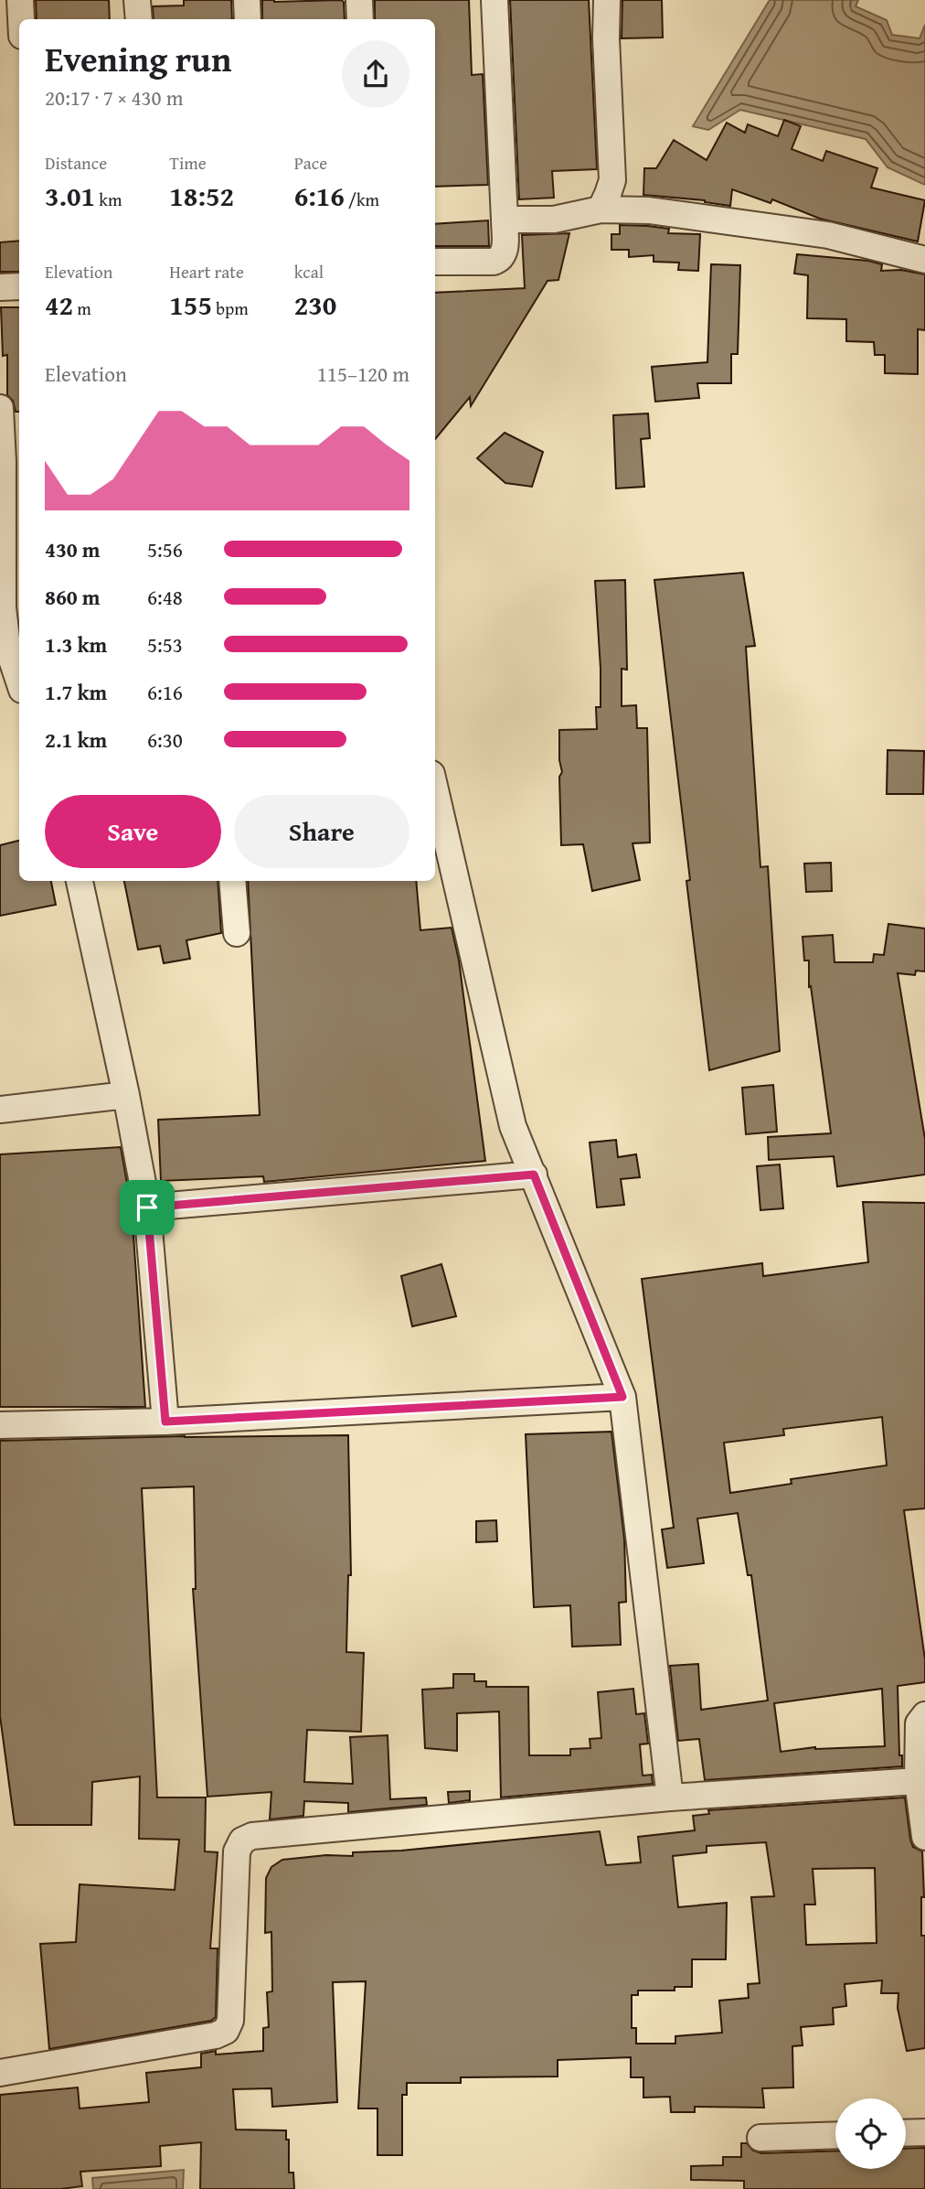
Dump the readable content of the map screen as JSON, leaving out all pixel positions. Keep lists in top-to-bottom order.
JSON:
{
  "page": {
    "heading": ["Evening run", "20:17 · 7 × 430 m"],
    "stats": [
      ["Distance", "3.01 km"],
      ["Time", "18:52"],
      ["Pace", "6:16 /km"],
      ["Elevation", "42 m"],
      ["Heart rate", "155 bpm"],
      ["kcal", "230"]
    ],
    "chart": ["Elevation", "115–120 m"],
    "list": [
      {
        "name": "430 m",
        "note": "5:56"
      },
      {
        "name": "860 m",
        "note": "6:48"
      },
      {
        "name": "1.3 km",
        "note": "5:53"
      },
      {
        "name": "1.7 km",
        "note": "6:16"
      },
      {
        "name": "2.1 km",
        "note": "6:30"
      }
    ],
    "buttons": ["Save", "Share"]
  }
}
